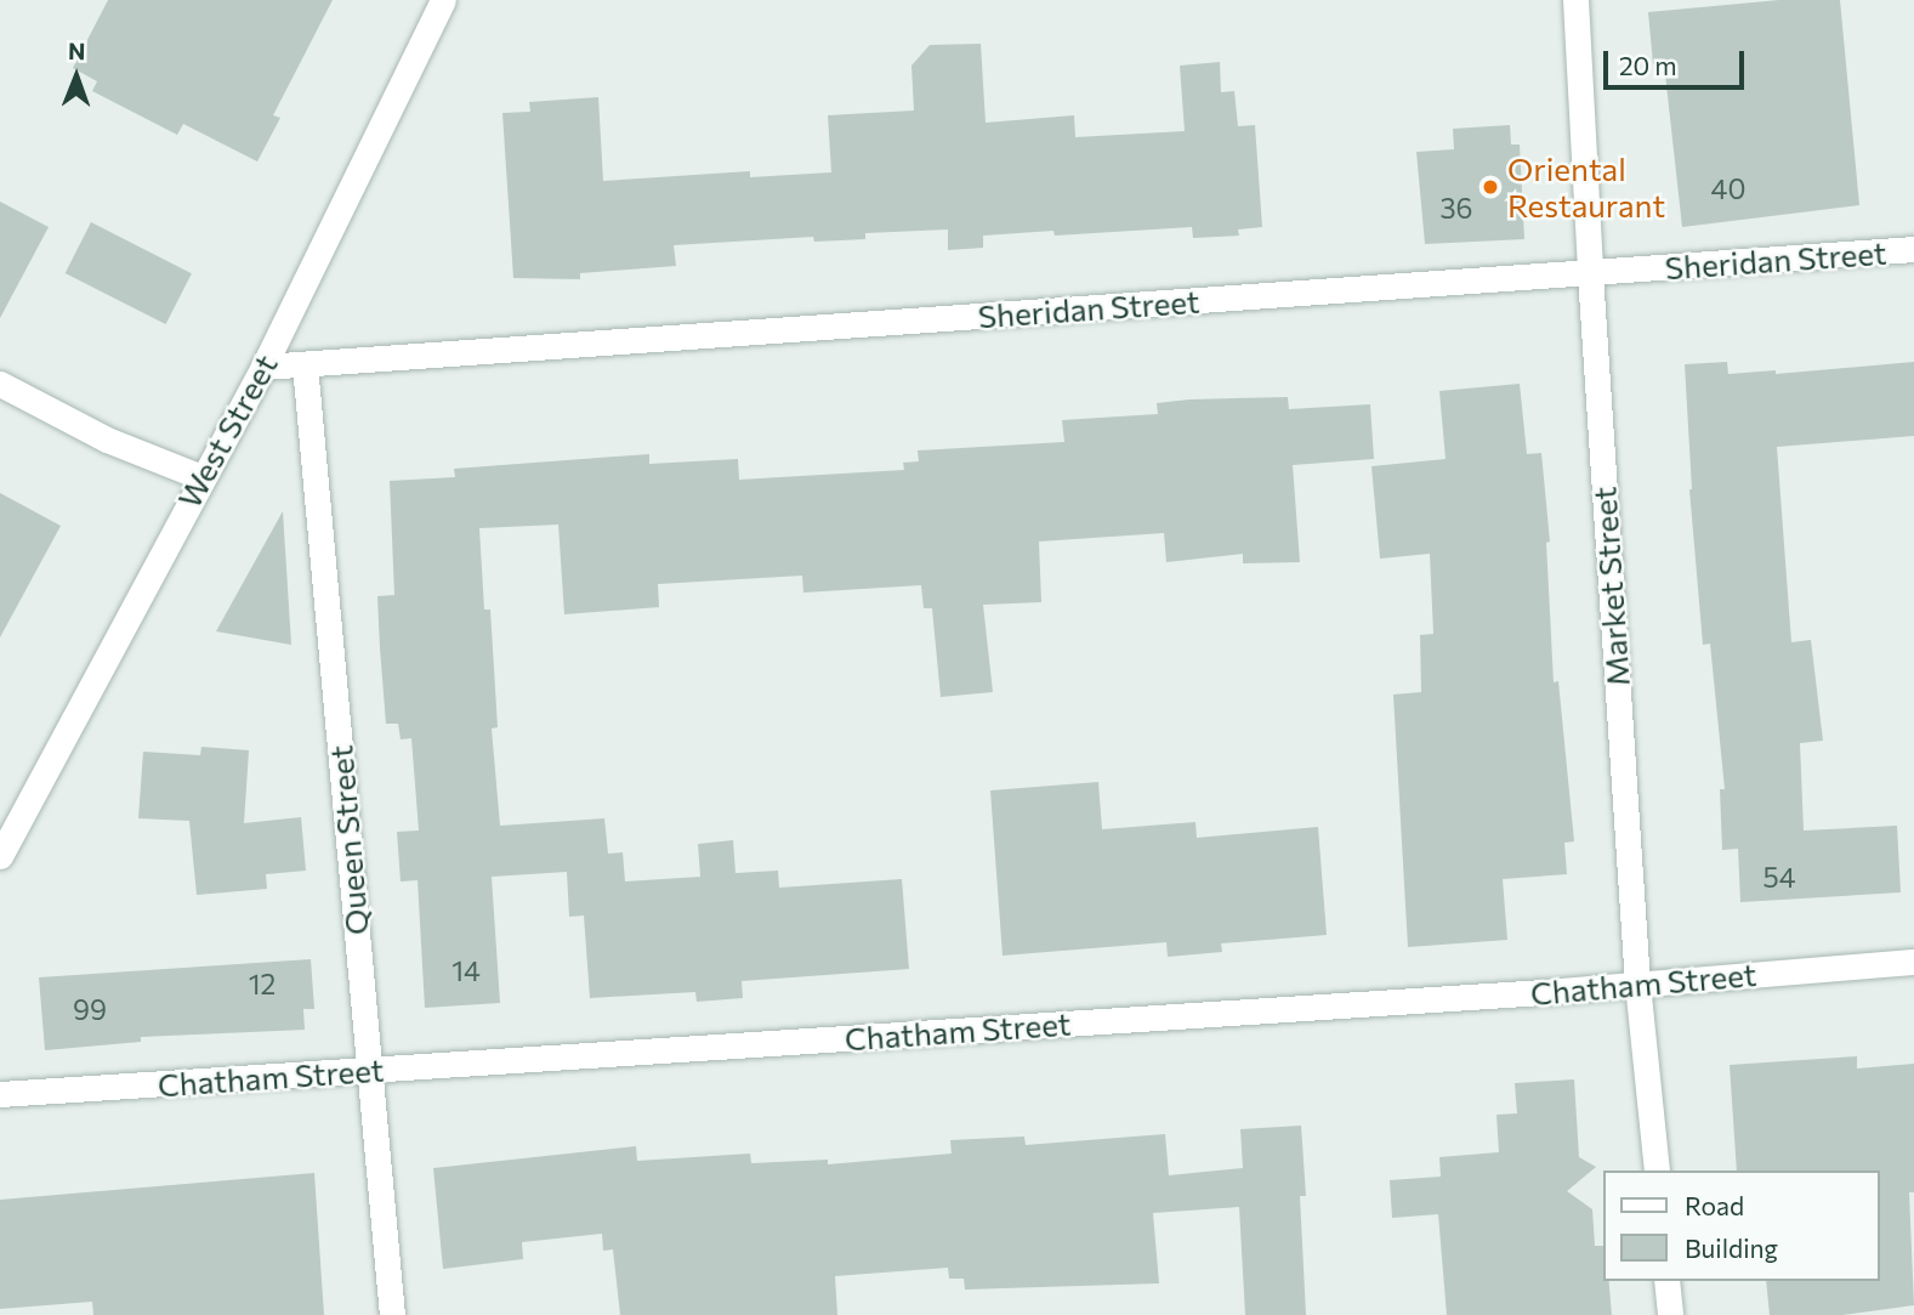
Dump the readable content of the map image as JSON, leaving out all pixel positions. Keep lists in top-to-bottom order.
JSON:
{
  "streets": {
    "street": [
      "Sheridan Street",
      "West Street",
      "Market Street",
      "Queen Street",
      "Chatham Street"
    ]
  },
  "crossings": [
    ["Sheridan Street", "West Street"],
    ["Sheridan Street", "Market Street"],
    ["Sheridan Street", "Queen Street"],
    ["Market Street", "Chatham Street"],
    ["Queen Street", "Chatham Street"]
  ],
  "places": ["Oriental Restaurant"],
  "house_numbers": [
    "40",
    "36",
    "54",
    "14",
    "12",
    "99"
  ],
  "legend": ["Road", "Building"],
  "scale_bar": "20 m",
  "north": "top"
}
